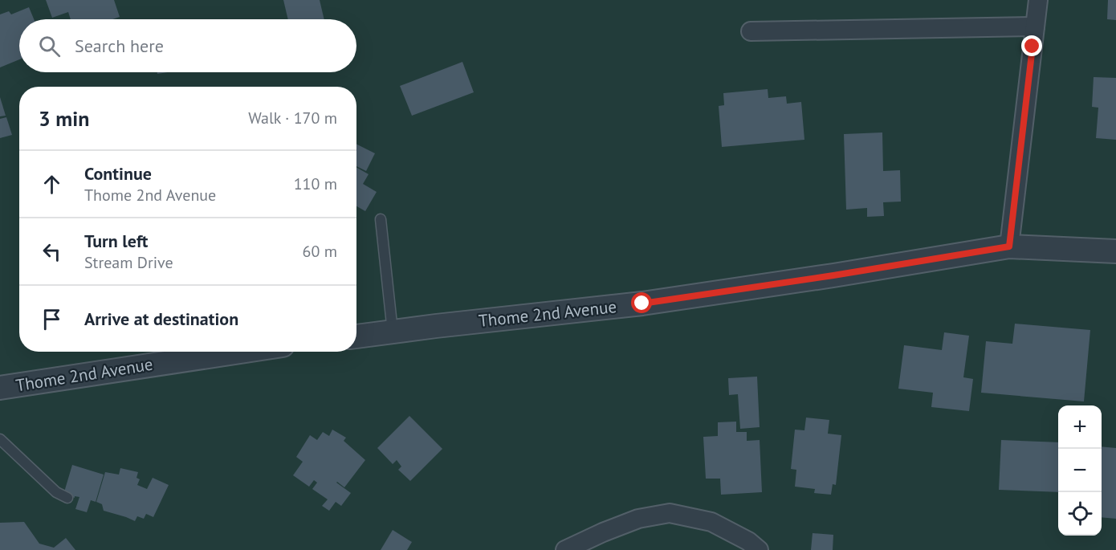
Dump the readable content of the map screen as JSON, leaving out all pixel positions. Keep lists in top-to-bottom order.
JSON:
{
  "streets": {
    "street": ["Thome 2nd Avenue"]
  },
  "page": {
    "search": "Search here",
    "heading": ["3 min", "Walk · 170 m"],
    "list": [
      ["Continue", "Thome 2nd Avenue", "110 m"],
      ["Turn left", "Stream Drive", "60 m"],
      "Arrive at destination"
    ],
    "map_buttons": ["+", "−"]
  }
}
